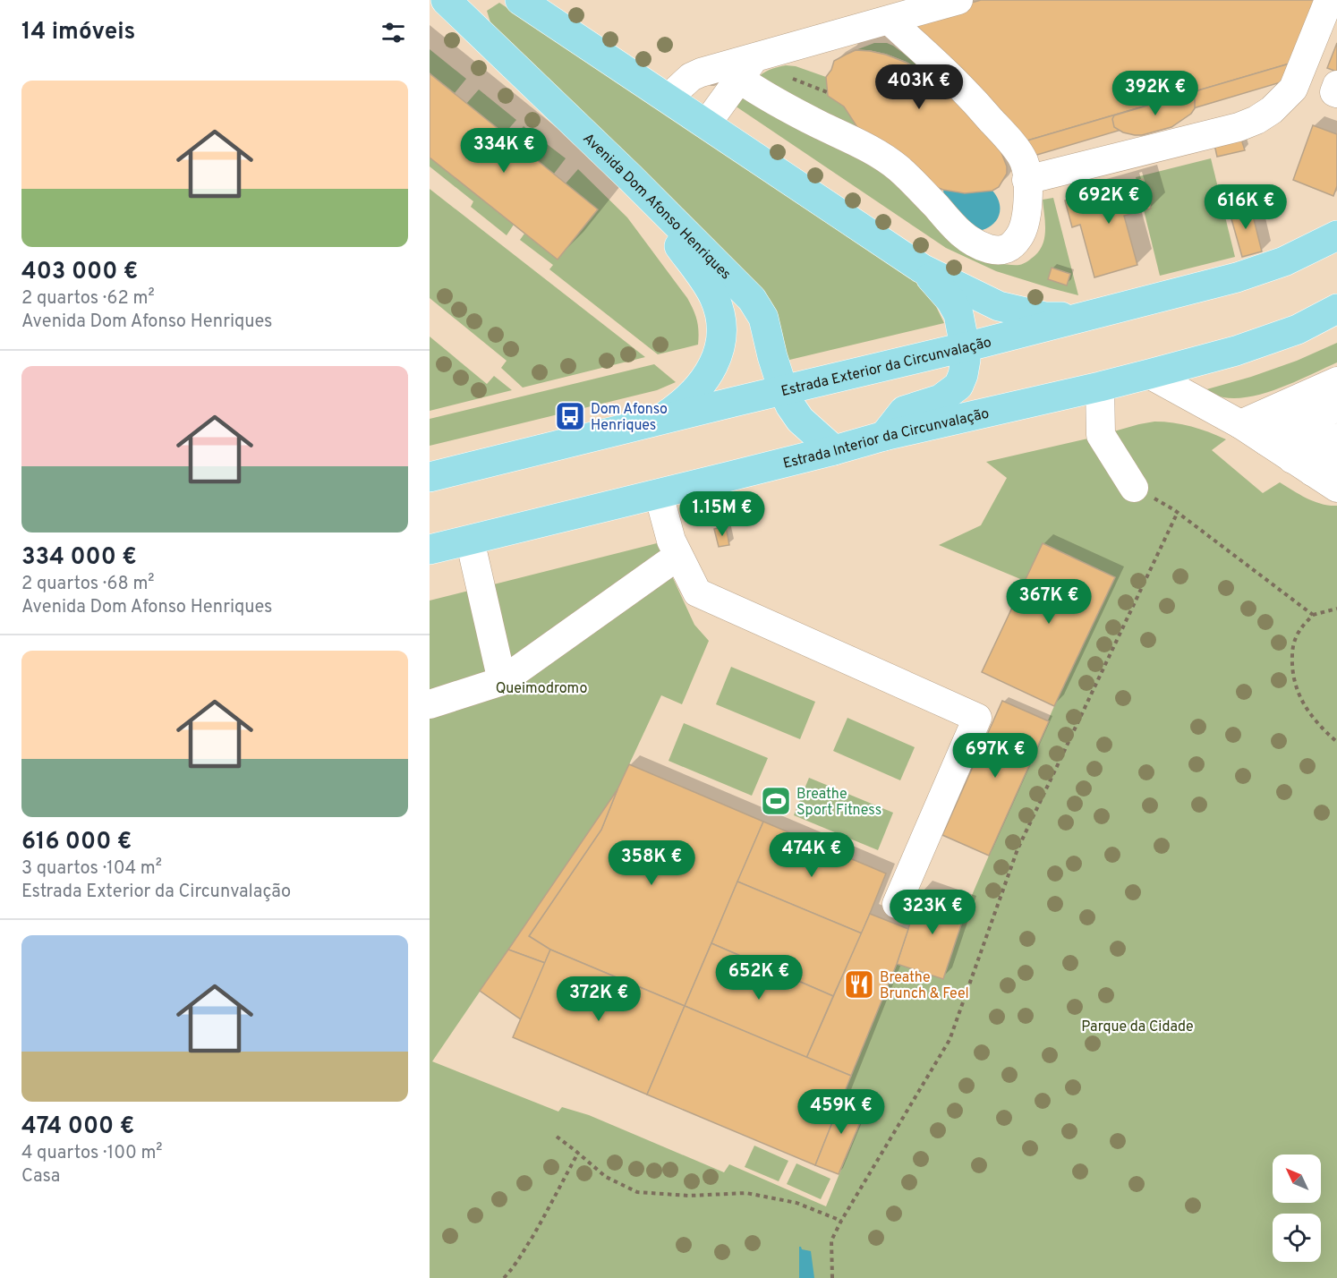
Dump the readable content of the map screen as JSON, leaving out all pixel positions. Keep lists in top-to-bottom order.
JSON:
{
  "streets": {
    "main road": ["Avenida Dom Afonso Henriques", "Estrada Exterior da Circunvalação", "Estrada Interior da Circunvalação"]
  },
  "crossings": [
    ["Avenida Dom Afonso Henriques", "Estrada Exterior da Circunvalação"],
    ["Avenida Dom Afonso Henriques", "Estrada Interior da Circunvalação"]
  ],
  "parks": ["Queimodromo", "Parque da Cidade"],
  "places": {
    "bus stop": ["Dom Afonso Henriques"],
    "sports": ["Breathe Sport Fitness"],
    "restaurant": ["Breathe Brunch & Feel"]
  },
  "north": "top left",
  "page": {
    "heading": "14 imóveis",
    "list": [
      {
        "name": "403 000 €",
        "note": "2 quartos · 62 m² · Avenida Dom Afonso Henriques"
      },
      {
        "name": "334 000 €",
        "note": "2 quartos · 68 m² · Avenida Dom Afonso Henriques"
      },
      {
        "name": "616 000 €",
        "note": "3 quartos · 104 m² · Estrada Exterior da Circunvalação"
      },
      {
        "name": "474 000 €",
        "note": "4 quartos · 100 m² · Casa"
      }
    ],
    "price": [
      "403K €",
      "392K €",
      "334K €",
      "692K €",
      "616K €",
      "1.15M €",
      "367K €",
      "697K €",
      "474K €",
      "358K €",
      "323K €",
      "652K €",
      "372K €",
      "459K €"
    ]
  }
}
